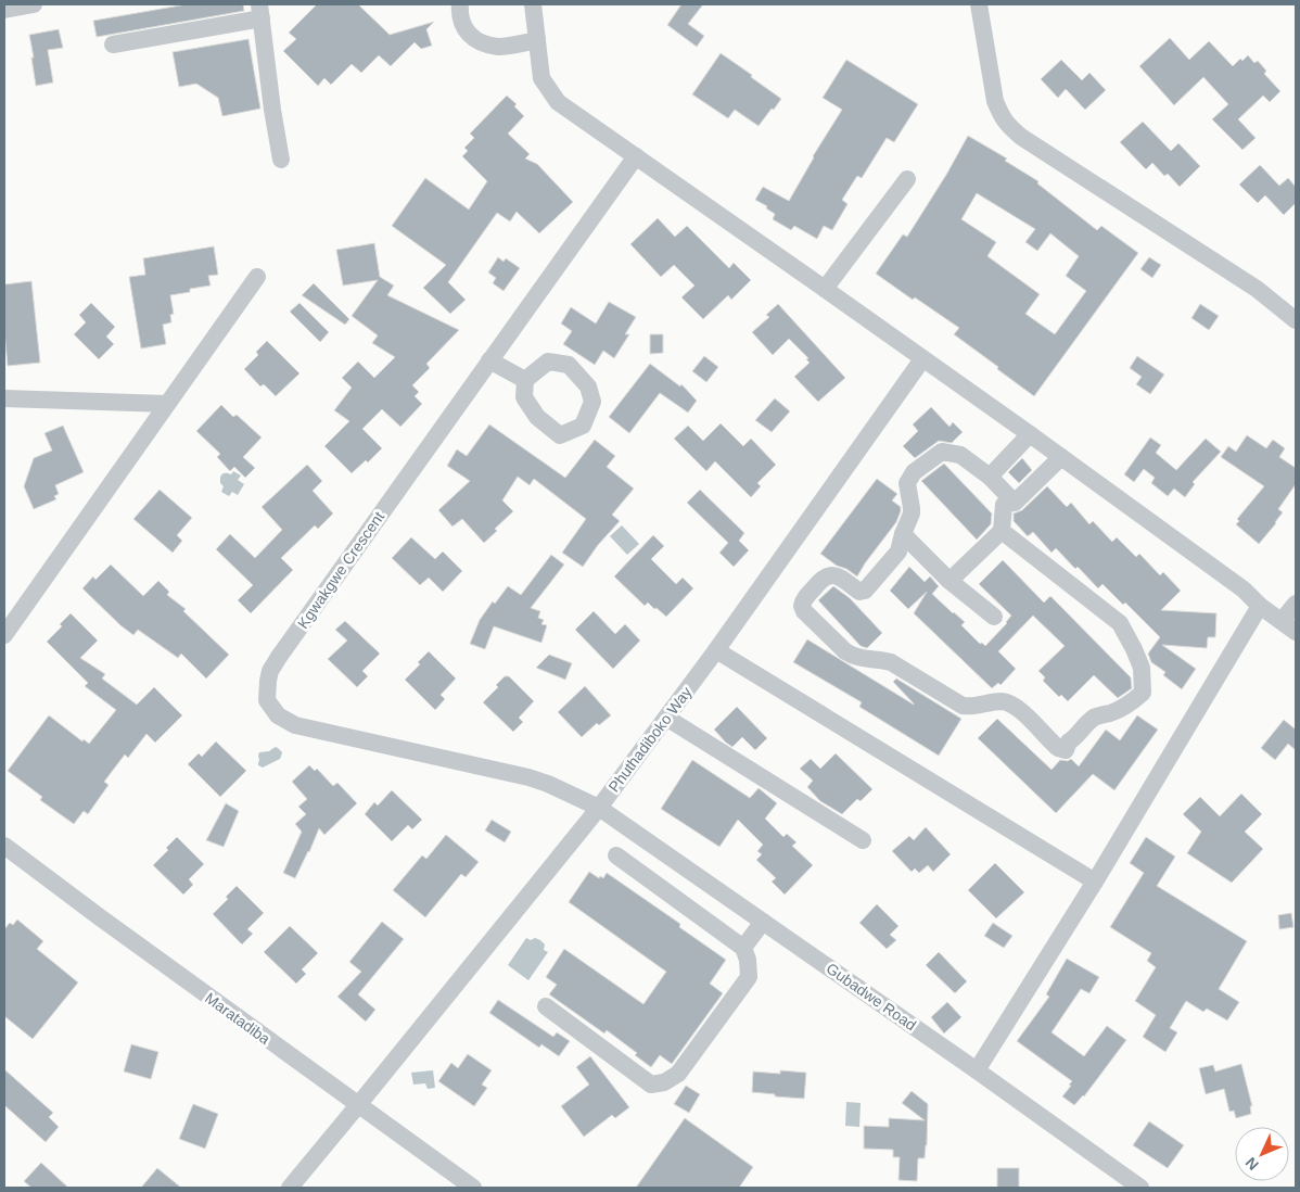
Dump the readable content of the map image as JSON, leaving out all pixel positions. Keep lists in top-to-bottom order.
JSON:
{
  "streets": {
    "street": [
      "Kgwakgwe Crescent",
      "Phuthadiboko Way",
      "Gubadwe Road",
      "Maratadiba"
    ]
  },
  "crossings": [
    ["Kgwakgwe Crescent", "Phuthadiboko Way"],
    ["Kgwakgwe Crescent", "Gubadwe Road"],
    ["Phuthadiboko Way", "Gubadwe Road"],
    ["Phuthadiboko Way", "Maratadiba"]
  ],
  "north": "bottom left"
}
